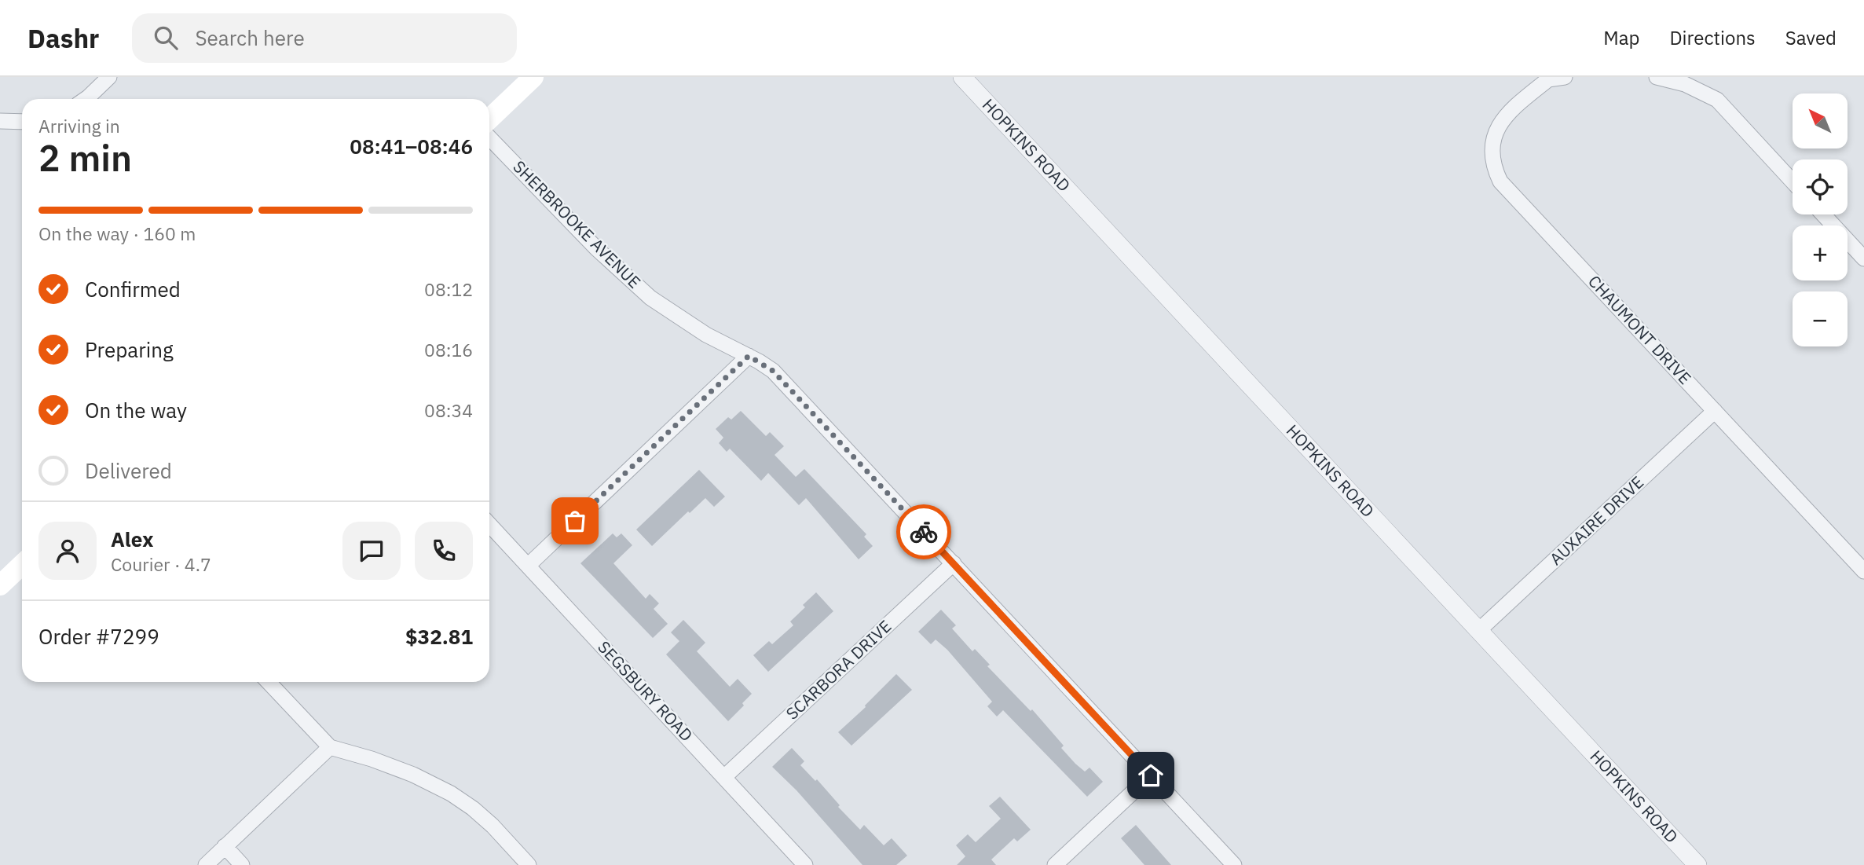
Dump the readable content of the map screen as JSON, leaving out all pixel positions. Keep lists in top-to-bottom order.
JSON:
{
  "streets": {
    "street": [
      "HOPKINS ROAD",
      "SHERBROOKE AVENUE",
      "CHAUMONT DRIVE",
      "AUXAIRE DRIVE",
      "SCARBORA DRIVE",
      "SEGSBURY ROAD"
    ]
  },
  "crossings": [
    ["HOPKINS ROAD", "AUXAIRE DRIVE"],
    ["SHERBROOKE AVENUE", "SCARBORA DRIVE"],
    ["CHAUMONT DRIVE", "AUXAIRE DRIVE"],
    ["SCARBORA DRIVE", "SEGSBURY ROAD"]
  ],
  "north": "top left",
  "page": {
    "header": "Dashr",
    "search": "Search here",
    "nav": ["Map", "Directions", "Saved"],
    "map_buttons": ["+", "−"],
    "heading": ["2 min", "Arriving in", "08:41–08:46"],
    "panel": [
      "Alex",
      "Courier · 4.7",
      "Order #7299",
      "$32.81"
    ],
    "bar": "On the way · 160 m",
    "list": [
      ["Confirmed", "08:12"],
      ["Preparing", "08:16"],
      ["On the way", "08:34"],
      "Delivered"
    ]
  }
}
